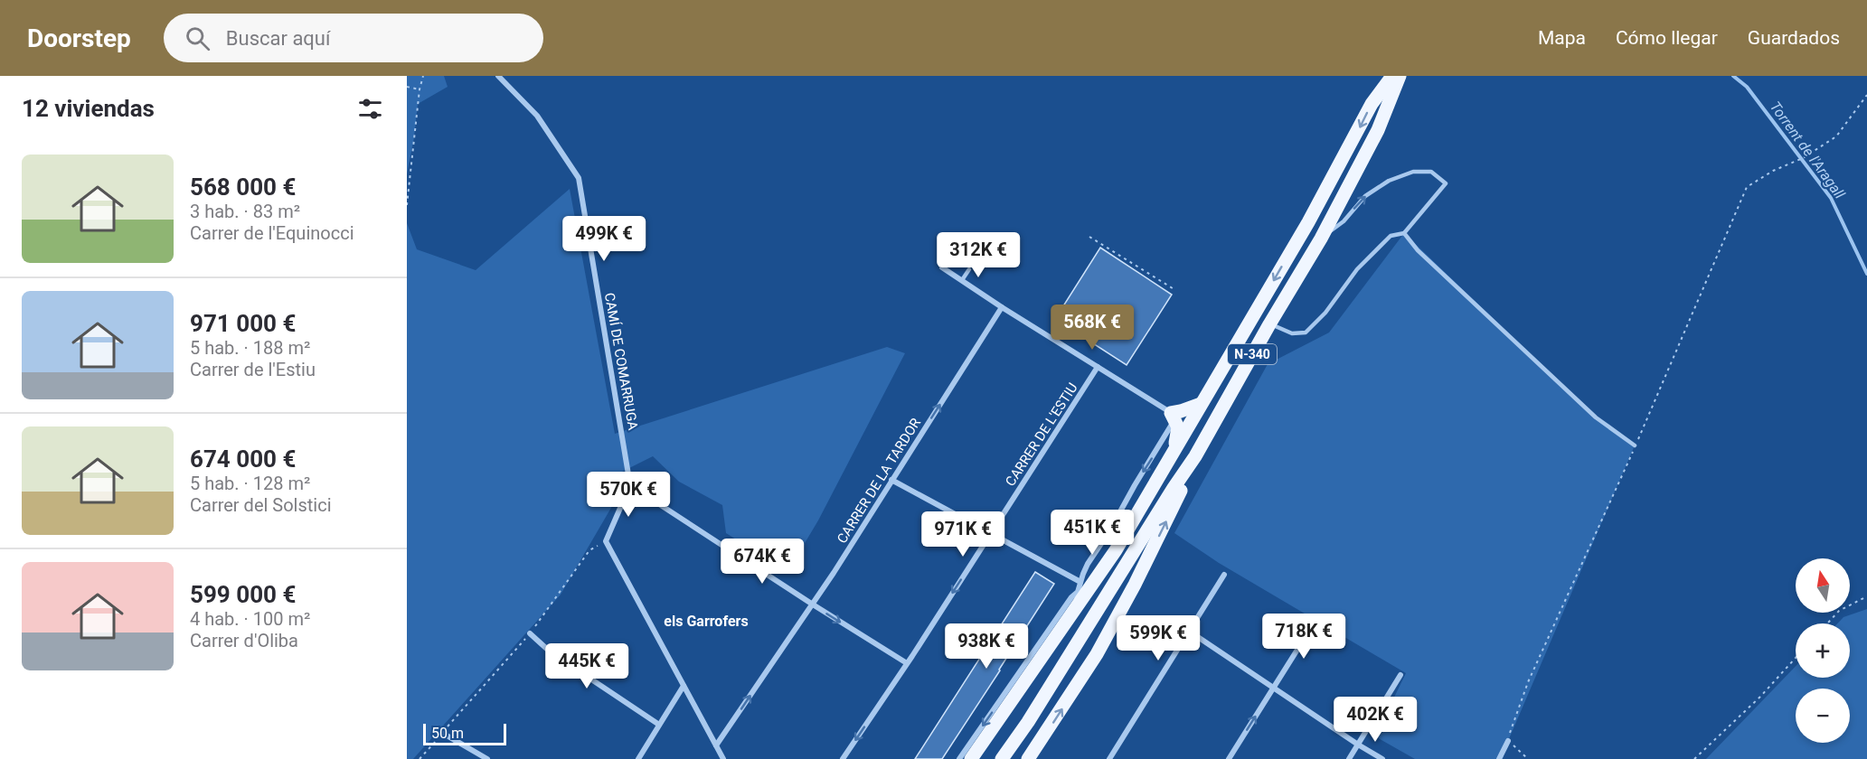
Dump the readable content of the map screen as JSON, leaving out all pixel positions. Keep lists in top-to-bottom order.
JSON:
{
  "streets": {
    "main road": ["N-340"],
    "street": ["CAMÍ DE COMARRUGA", "CARRER DE L'ESTIU", "CARRER DE LA TARDOR"]
  },
  "one_way": ["CARRER DE L'ESTIU", "CARRER DE LA TARDOR"],
  "districts": ["els Garrofers"],
  "water": ["Torrent de l'Aragall"],
  "scale_bar": "50 m",
  "north": "top",
  "page": {
    "header": "Doorstep",
    "search": "Buscar aquí",
    "nav": ["Mapa", "Cómo llegar", "Guardados"],
    "heading": "12 viviendas",
    "list": [
      {
        "name": "568 000 €",
        "note": "3 hab. · 83 m² · Carrer de l'Equinocci"
      },
      {
        "name": "971 000 €",
        "note": "5 hab. · 188 m² · Carrer de l'Estiu"
      },
      {
        "name": "674 000 €",
        "note": "5 hab. · 128 m² · Carrer del Solstici"
      },
      {
        "name": "599 000 €",
        "note": "4 hab. · 100 m² · Carrer d'Oliba"
      }
    ],
    "price": [
      "499K €",
      "312K €",
      "568K €",
      "570K €",
      "451K €",
      "971K €",
      "674K €",
      "718K €",
      "599K €",
      "938K €",
      "445K €",
      "402K €"
    ],
    "map_buttons": ["+", "−"],
    "scale": "50 m"
  }
}
